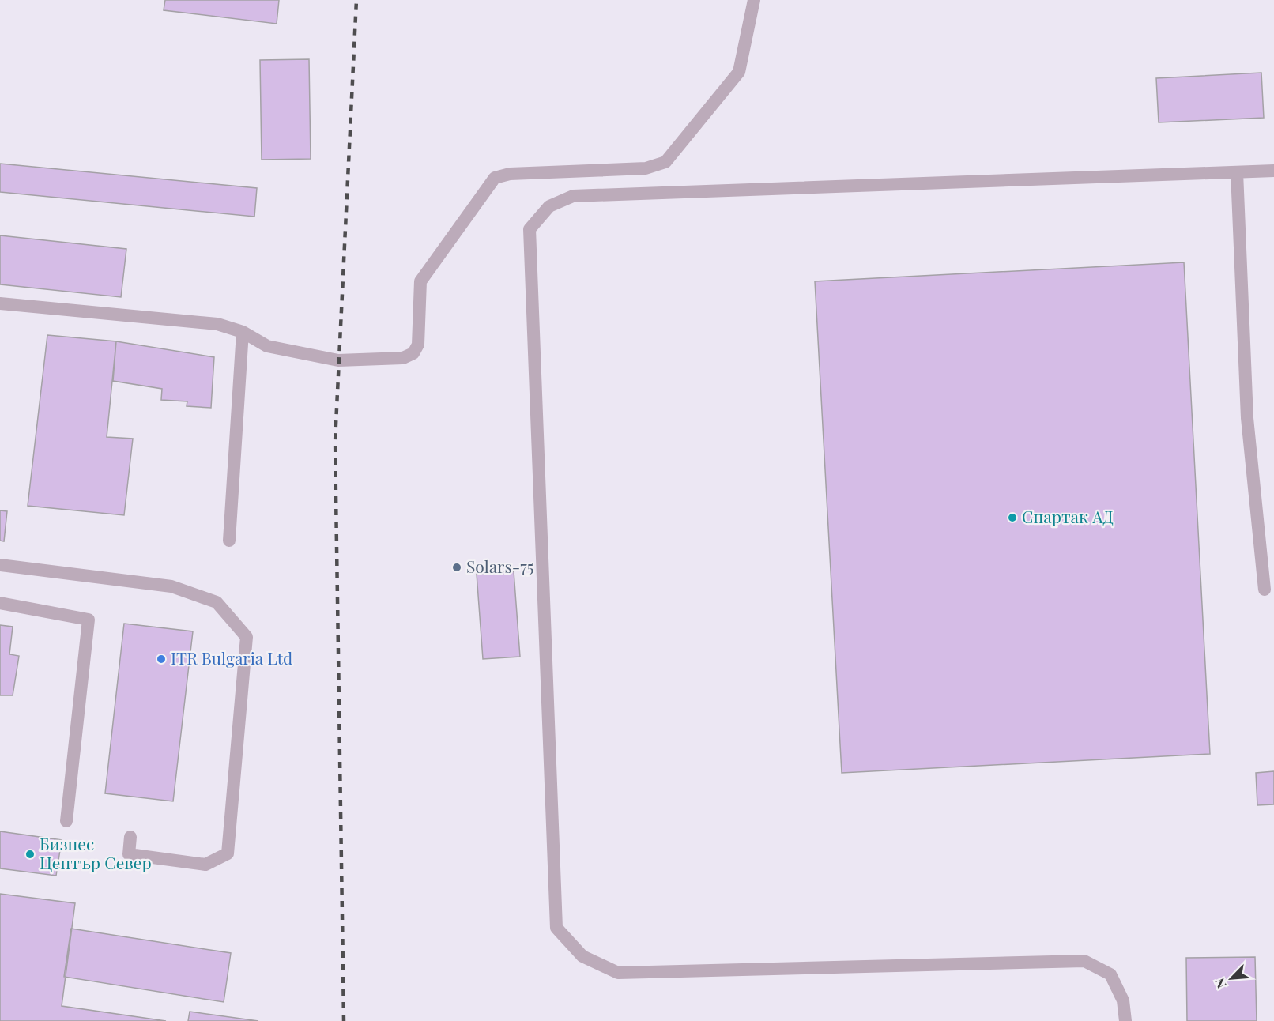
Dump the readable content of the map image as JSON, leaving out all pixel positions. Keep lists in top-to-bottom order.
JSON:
{
  "places": [
    "Спартак АД",
    "Solars-75",
    "ITR Bulgaria Ltd",
    "Бизнес Център Север"
  ],
  "north": "bottom left"
}
